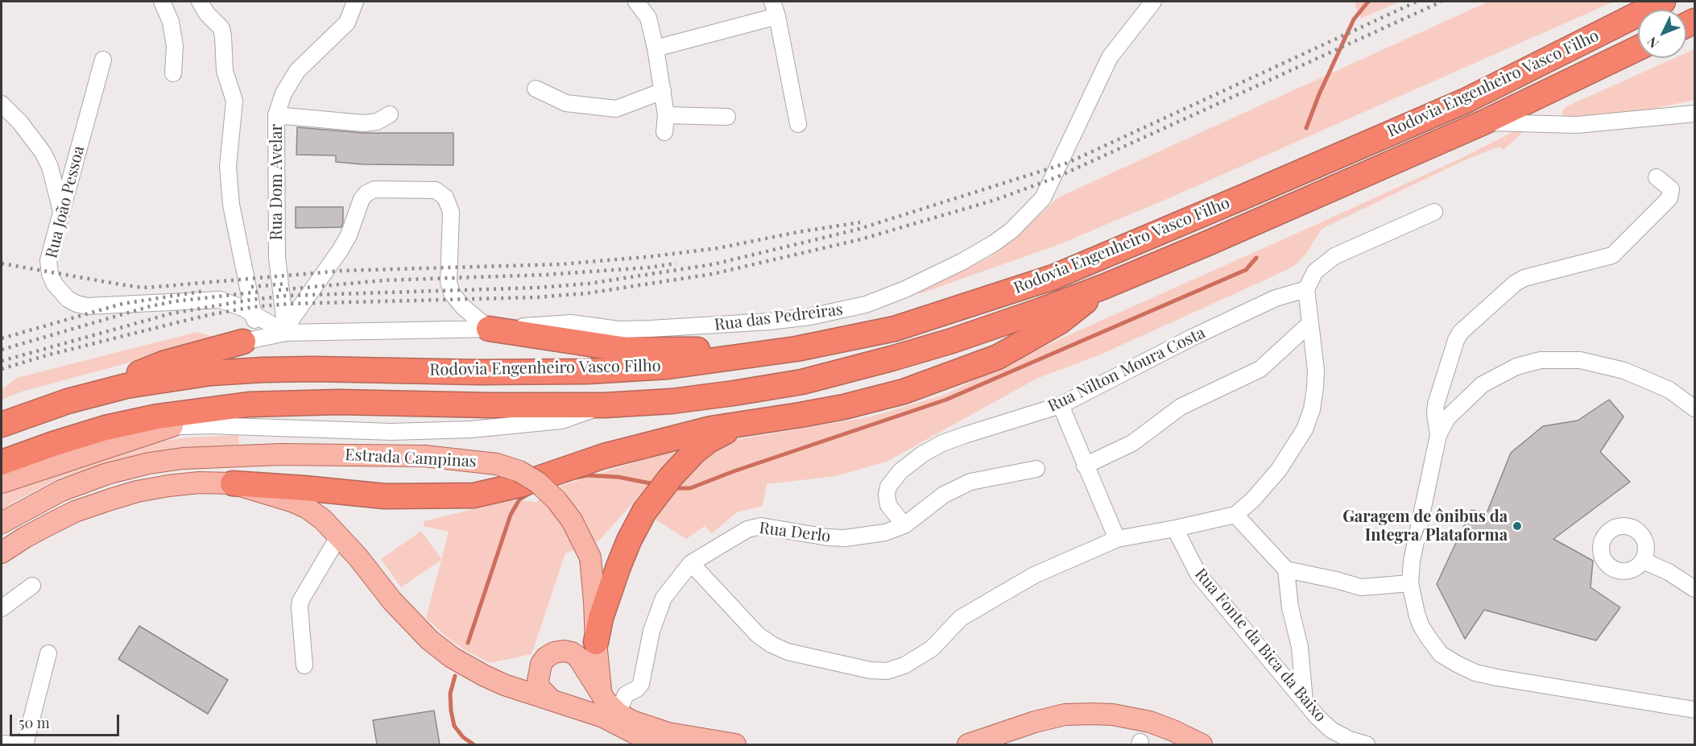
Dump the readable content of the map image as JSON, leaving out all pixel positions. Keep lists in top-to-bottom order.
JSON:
{
  "streets": {
    "highway": ["Rodovia Engenheiro Vasco Filho"],
    "main road": ["Estrada Campinas"],
    "street": [
      "Rua Dom Avelar",
      "Rua João Pessoa",
      "Rua das Pedreiras",
      "Rua Nilton Moura Costa",
      "Rua Derlo",
      "Rua Fonte da Bica da Baixo"
    ]
  },
  "crossings": [
    ["Rua Dom Avelar", "Rua João Pessoa"],
    ["Rua Dom Avelar", "Rua das Pedreiras"],
    ["Rua João Pessoa", "Rua das Pedreiras"],
    ["Rua Nilton Moura Costa", "Rua Derlo"]
  ],
  "places": ["Garagem de ônibus da Integra/Plataforma"],
  "scale_bar": "50 m",
  "north": "bottom left"
}
